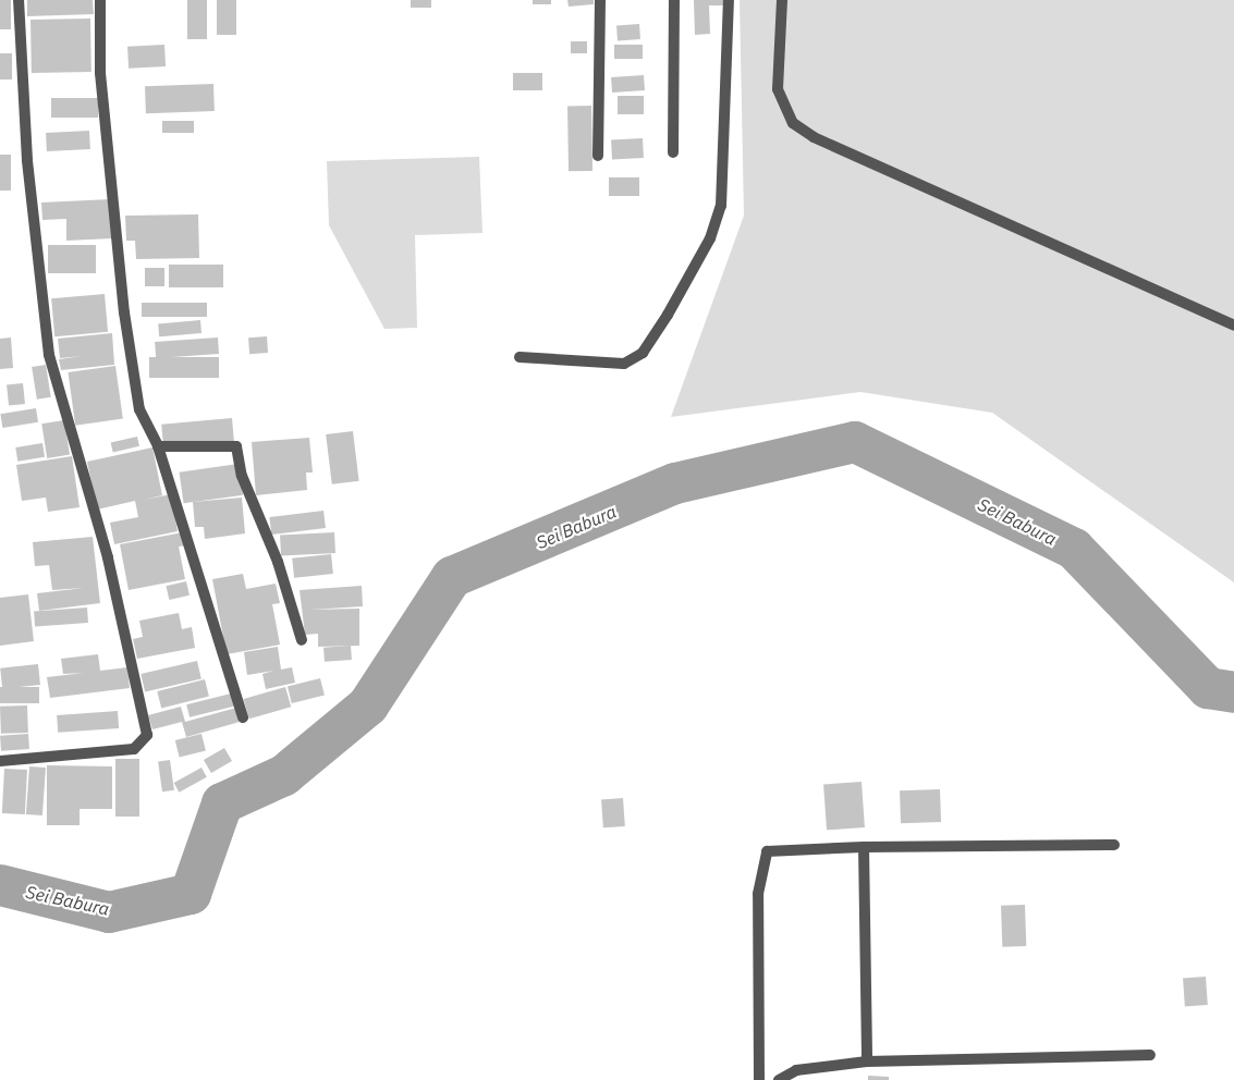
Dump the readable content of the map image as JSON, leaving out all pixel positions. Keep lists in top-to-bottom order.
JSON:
{
  "water": ["Sei Babura"]
}
